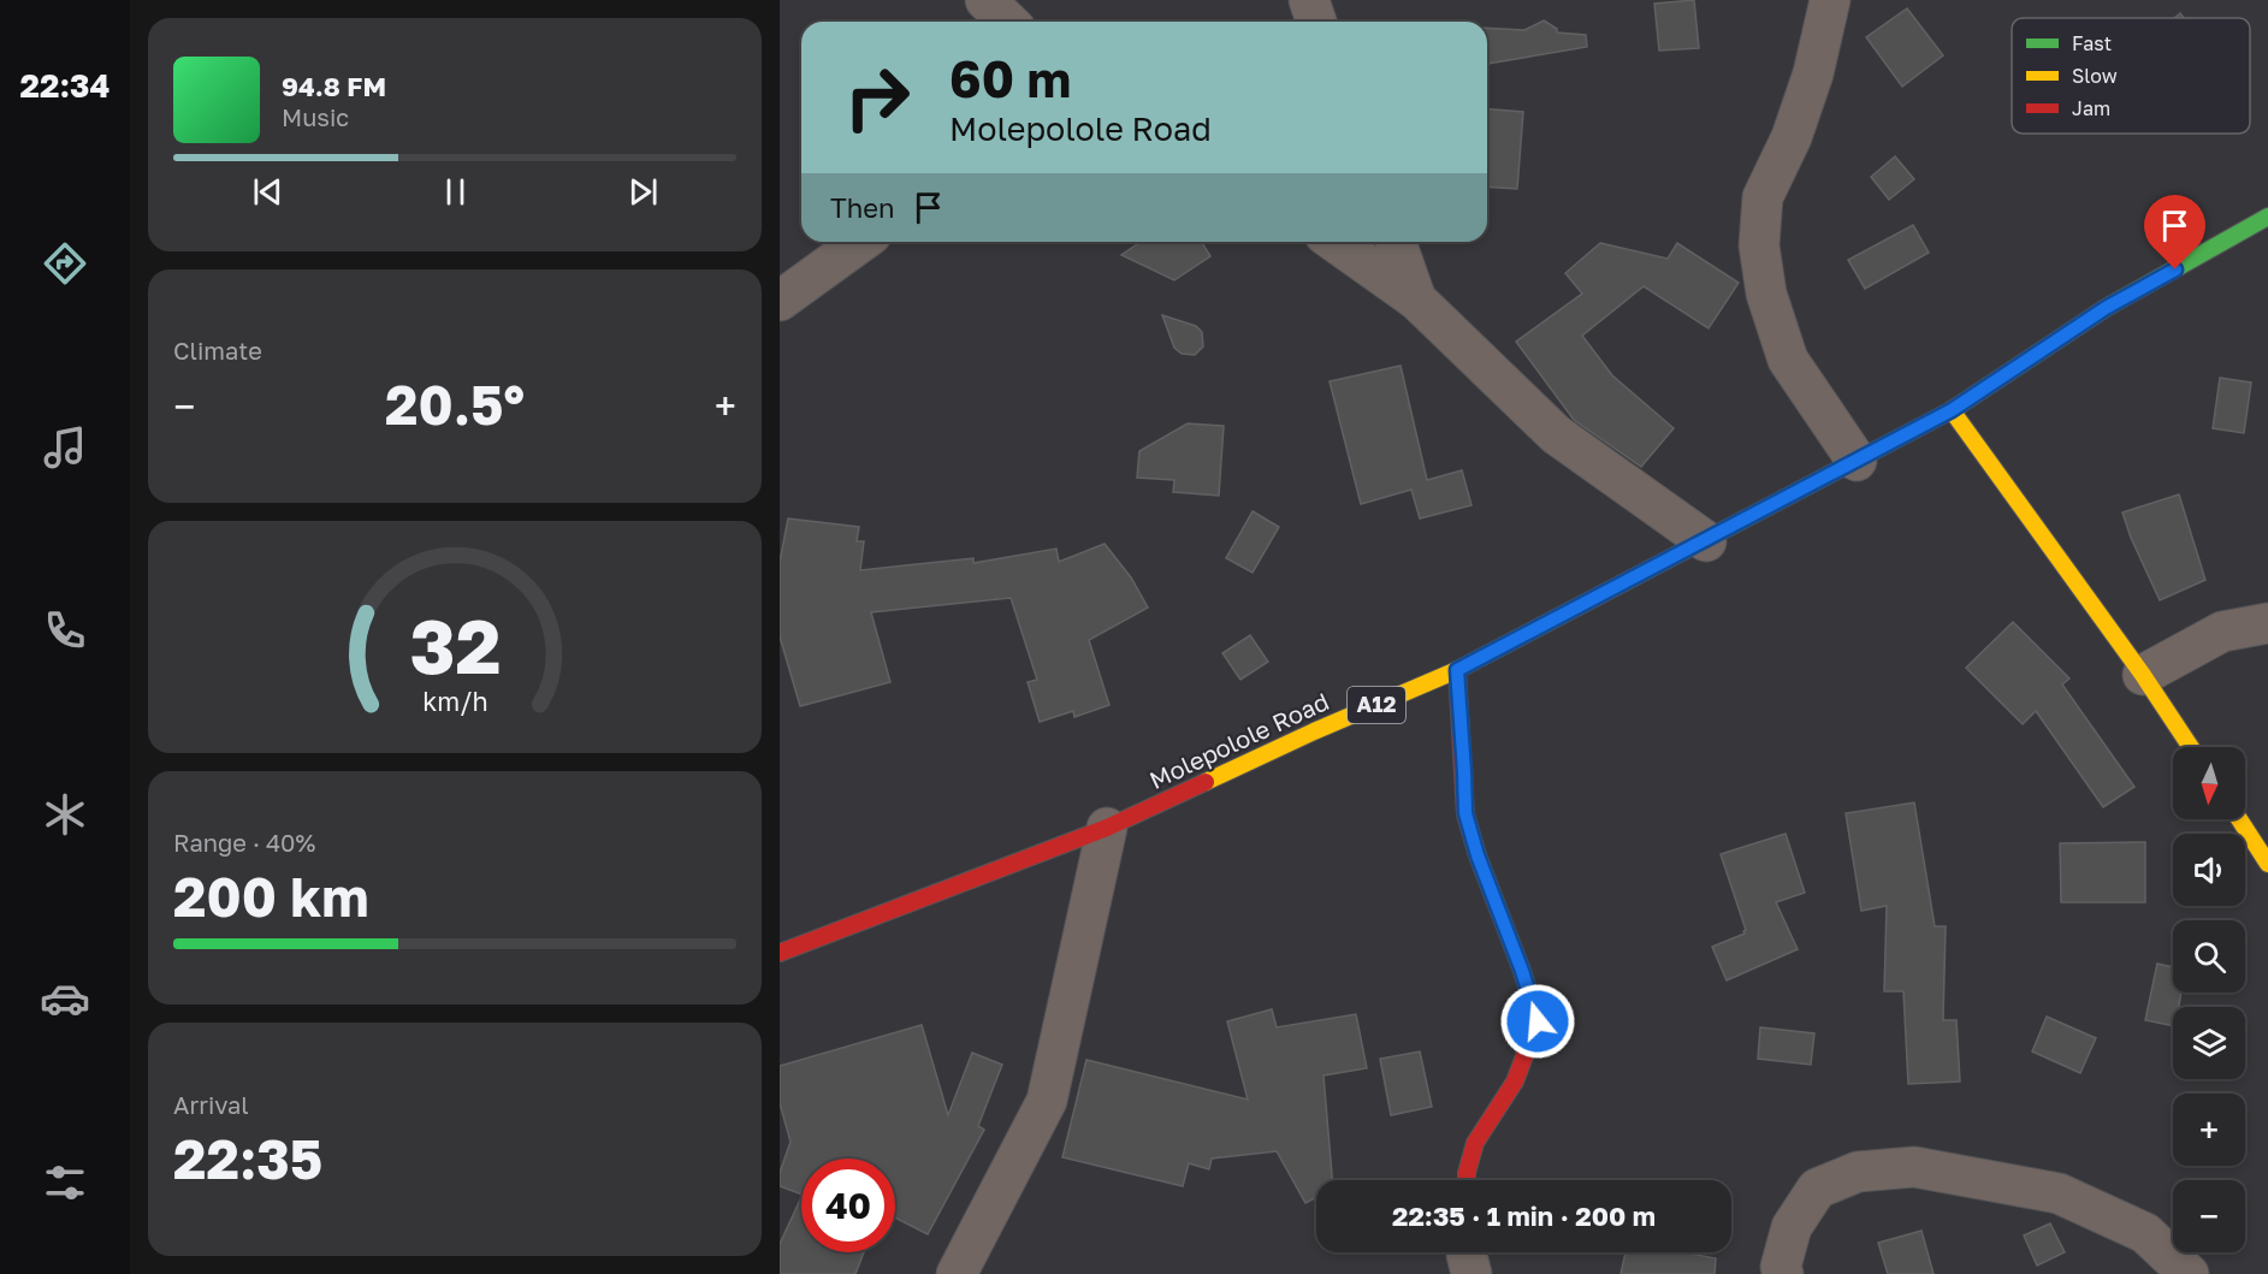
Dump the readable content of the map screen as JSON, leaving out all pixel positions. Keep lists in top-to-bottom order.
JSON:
{
  "streets": {
    "main road": ["A12", "Molepolole Road"]
  },
  "legend": ["Fast", "Slow", "Jam"],
  "north": "bottom",
  "page": {
    "tabs": "22:34",
    "turn": ["60 m", "Molepolole Road"],
    "song": ["94.8 FM", "Music"],
    "then": "Then",
    "tile": [
      "Climate",
      ["Range · 40%", "200 km"],
      ["Arrival", "22:35"]
    ],
    "heat": ["−", "20.5°", "+"],
    "map_buttons": ["+", "−"],
    "limit": "40",
    "trip": "22:35 · 1 min · 200 m",
    "gauge": ["32", "km/h"]
  }
}
